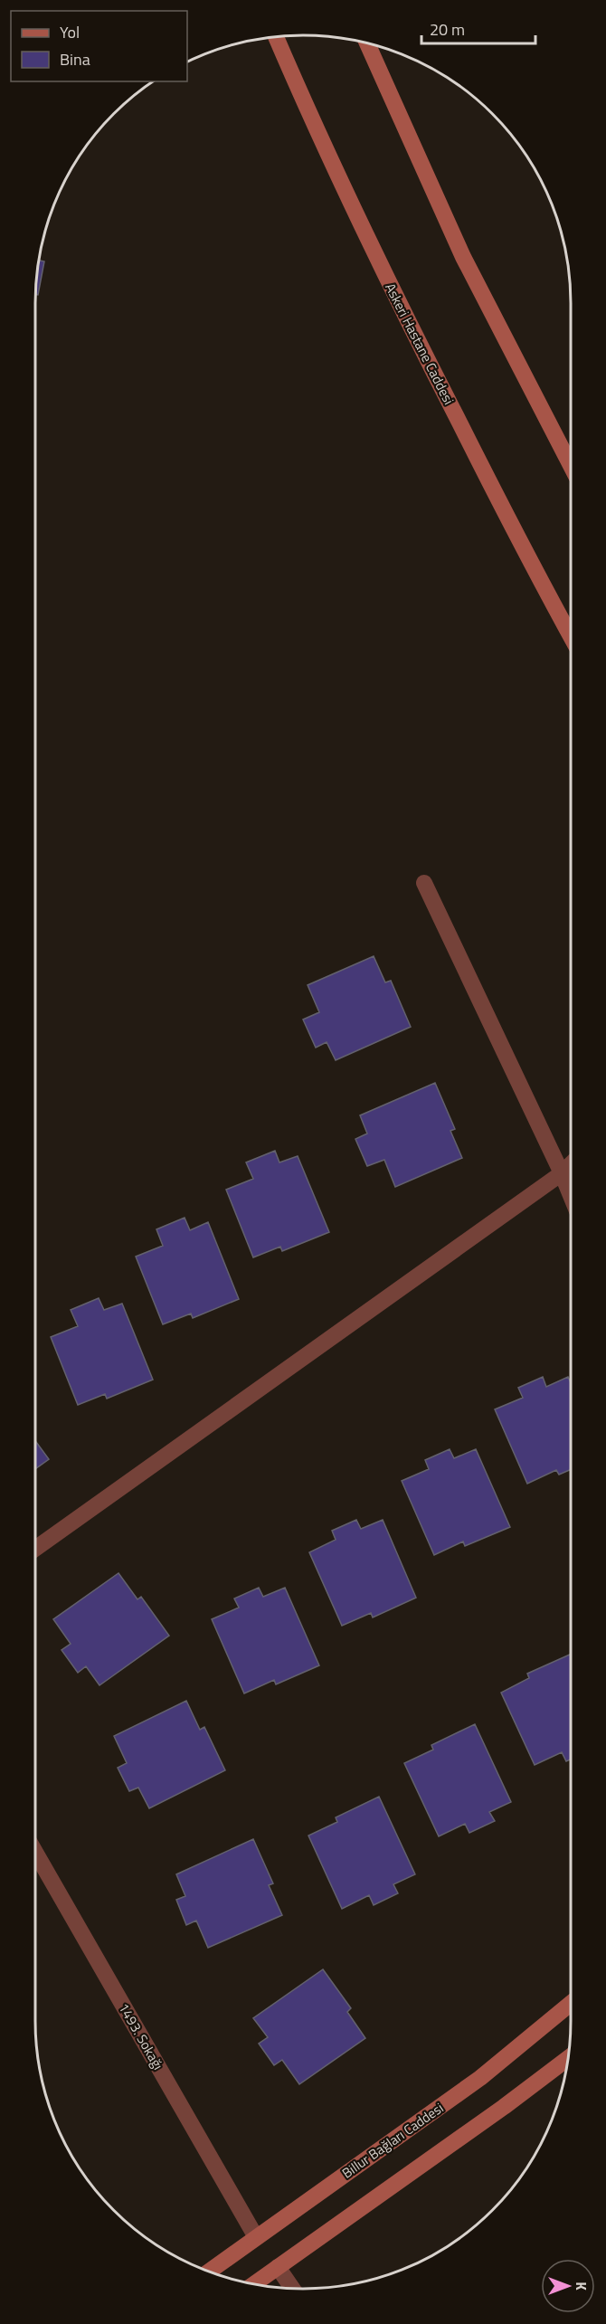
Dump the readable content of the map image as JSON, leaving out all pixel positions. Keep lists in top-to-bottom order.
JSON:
{
  "streets": {
    "street": ["Askeri Hastane Caddesi", "1493. Sokağı", "Billur Bağları Caddesi"]
  },
  "crossings": [
    ["1493. Sokağı", "Billur Bağları Caddesi"]
  ],
  "legend": ["Yol", "Bina"],
  "scale_bar": "20 m",
  "north": "right"
}
